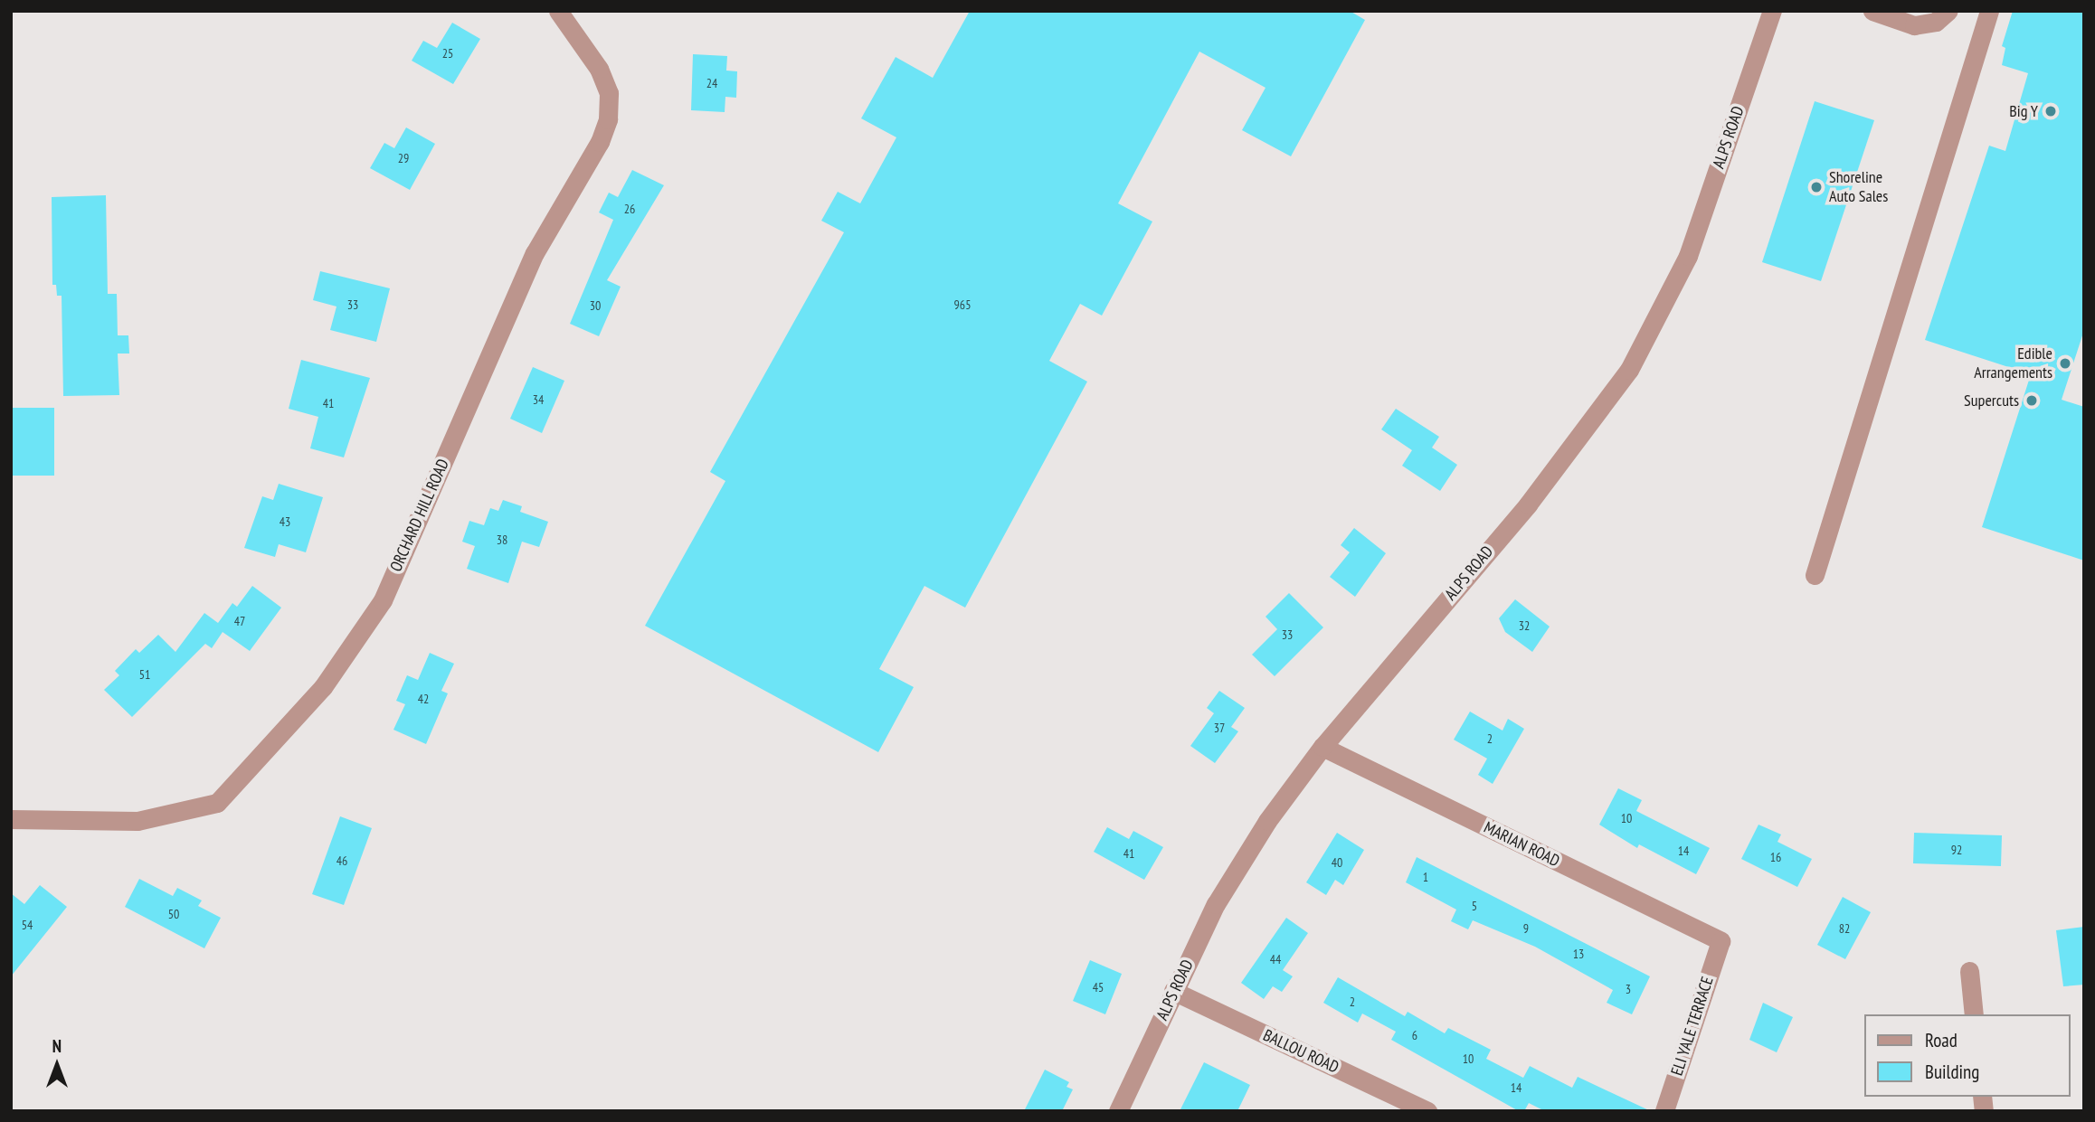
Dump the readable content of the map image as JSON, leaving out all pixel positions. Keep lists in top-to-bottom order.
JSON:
{
  "streets": {
    "street": [
      "ALPS ROAD",
      "ORCHARD HILL ROAD",
      "MARIAN ROAD",
      "ELI YALE TERRACE",
      "BALLOU ROAD"
    ]
  },
  "crossings": [
    ["ALPS ROAD", "MARIAN ROAD"],
    ["ALPS ROAD", "BALLOU ROAD"],
    ["MARIAN ROAD", "ELI YALE TERRACE"]
  ],
  "places": [
    "Big Y",
    "Shoreline Auto Sales",
    "Edible Arrangements",
    "Supercuts"
  ],
  "house_numbers": [
    "25",
    "24",
    "29",
    "26",
    "33",
    "965",
    "30",
    "34",
    "41",
    "43",
    "38",
    "47",
    "32",
    "33",
    "51",
    "42",
    "37",
    "2",
    "10",
    "92",
    "14",
    "41",
    "16",
    "46",
    "40",
    "1",
    "5",
    "50",
    "54",
    "9",
    "82",
    "13",
    "44",
    "45",
    "3",
    "2",
    "6",
    "10",
    "14"
  ],
  "legend": ["Road", "Building"],
  "north": "top"
}
